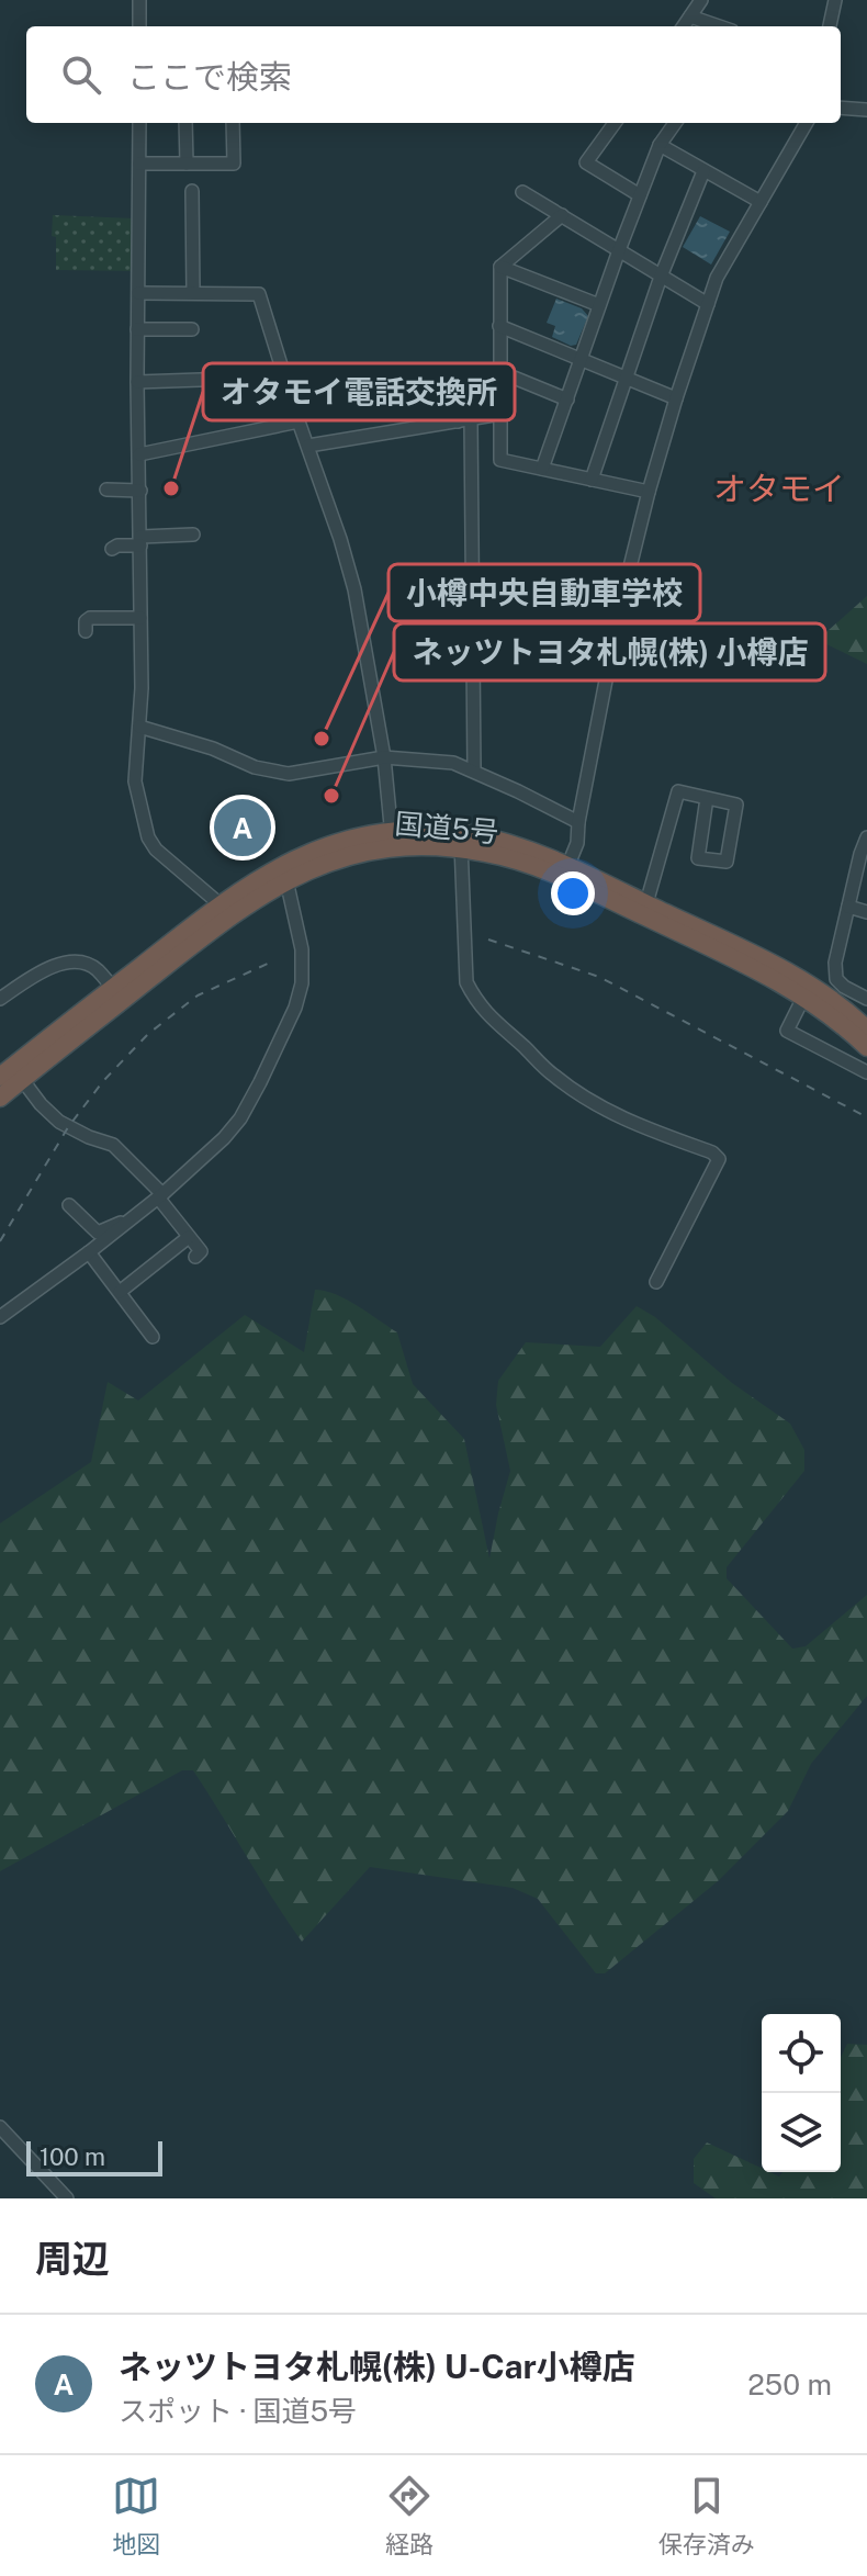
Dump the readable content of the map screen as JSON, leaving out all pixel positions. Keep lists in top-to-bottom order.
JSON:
{
  "streets": {
    "highway": ["国道5号"]
  },
  "districts": ["オタモイ"],
  "places": ["オタモイ電話交換所", "小樽中央自動車学校", "ネッツトヨタ札幌(株) 小樽店"],
  "scale_bar": "100 m",
  "page": {
    "search": "ここで検索",
    "pins": "A",
    "scale": "100 m",
    "heading": "周辺",
    "list": [
      {
        "mark": "A",
        "name": "ネッツトヨタ札幌(株) U-Car小樽店",
        "note": "スポット · 国道5号",
        "value": "250 m"
      }
    ],
    "nav": ["地図", "経路", "保存済み"]
  }
}
